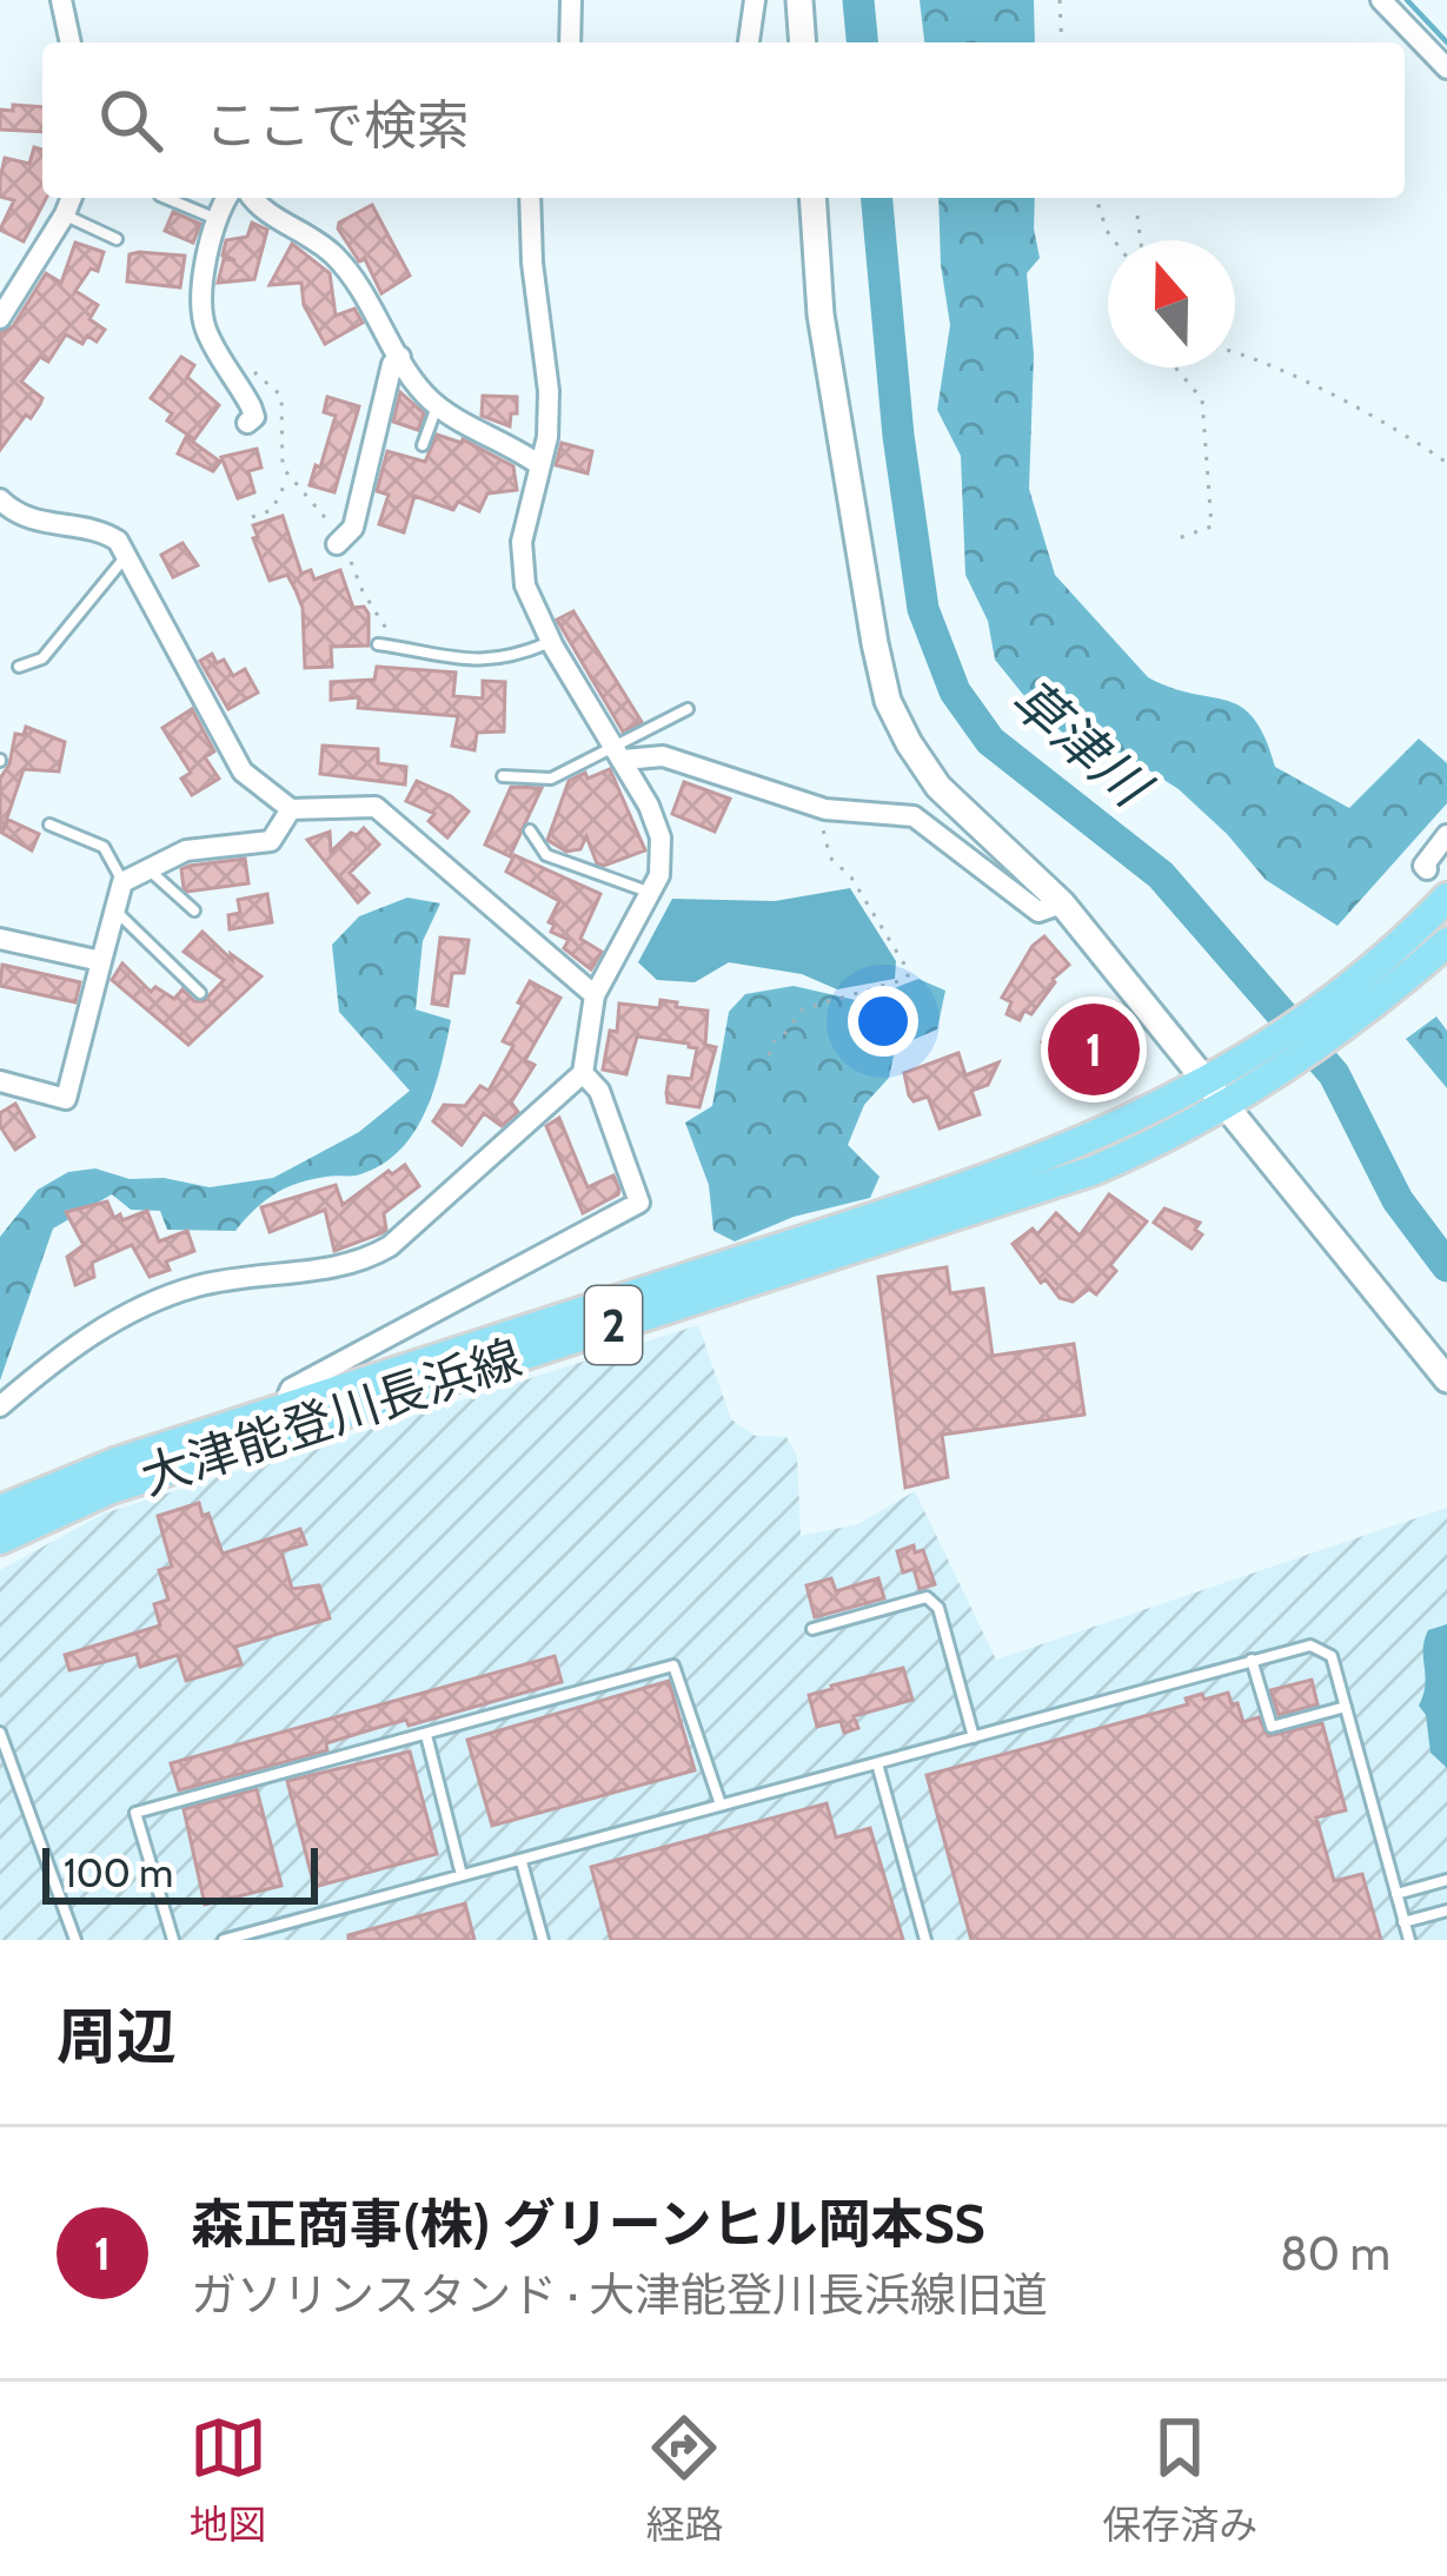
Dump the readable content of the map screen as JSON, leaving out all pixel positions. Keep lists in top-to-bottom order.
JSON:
{
  "streets": {
    "main road": ["2", "大津能登川長浜線"]
  },
  "crossings": [
    ["2", "大津能登川長浜線"]
  ],
  "water": ["草津川"],
  "scale_bar": "100 m",
  "north": "top",
  "page": {
    "search": "ここで検索",
    "pins": "1",
    "scale": "100 m",
    "heading": "周辺",
    "list": [
      {
        "mark": "1",
        "name": "森正商事(株) グリーンヒル岡本SS",
        "note": "ガソリンスタンド · 大津能登川長浜線旧道",
        "value": "80 m"
      }
    ],
    "nav": ["地図", "経路", "保存済み"]
  }
}
